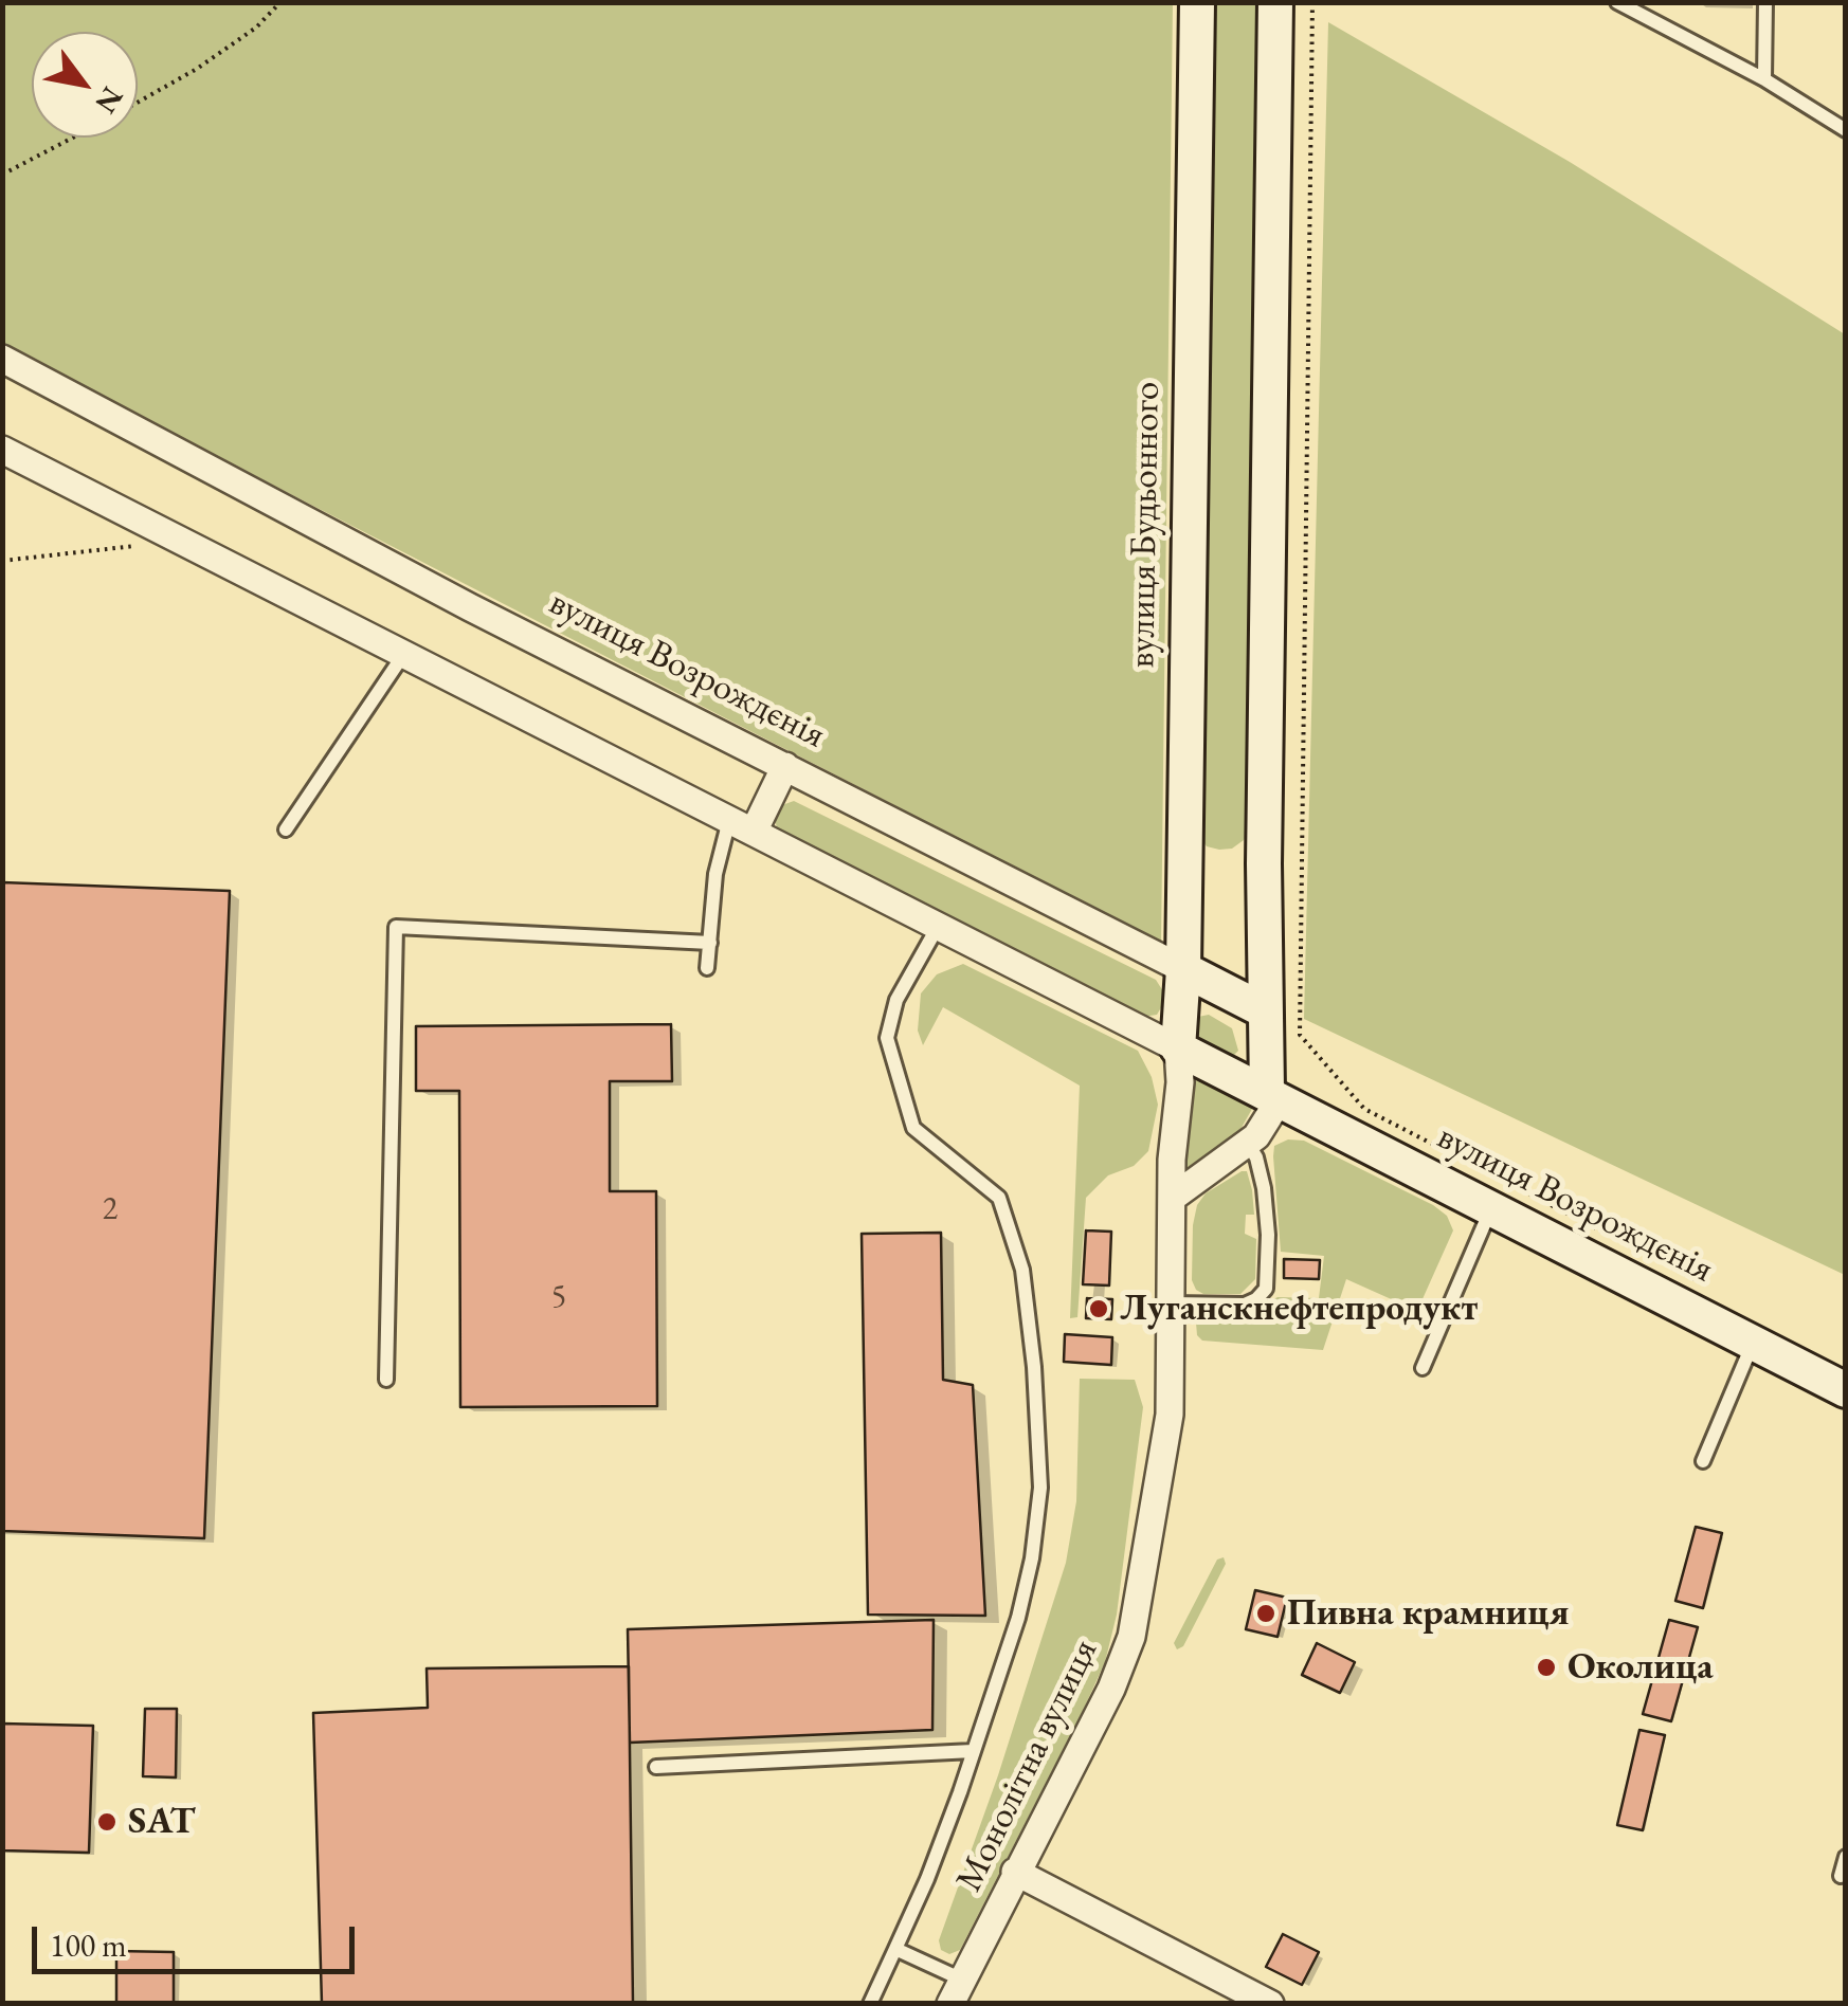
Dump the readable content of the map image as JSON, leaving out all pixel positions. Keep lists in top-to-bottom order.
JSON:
{
  "streets": {
    "main road": ["вулиця Будьонного", "вулиця Возрождєнія"],
    "street": ["Монолітна вулиця"]
  },
  "crossings": [
    ["вулиця Будьонного", "вулиця Возрождєнія"],
    ["вулиця Будьонного", "Монолітна вулиця"],
    ["вулиця Возрождєнія", "Монолітна вулиця"]
  ],
  "places": [
    "Луганскнефтепродукт",
    "Пивна крамниця",
    "Околица",
    "SAT"
  ],
  "house_numbers": ["2", "5"],
  "scale_bar": "100 m",
  "north": "bottom right"
}
